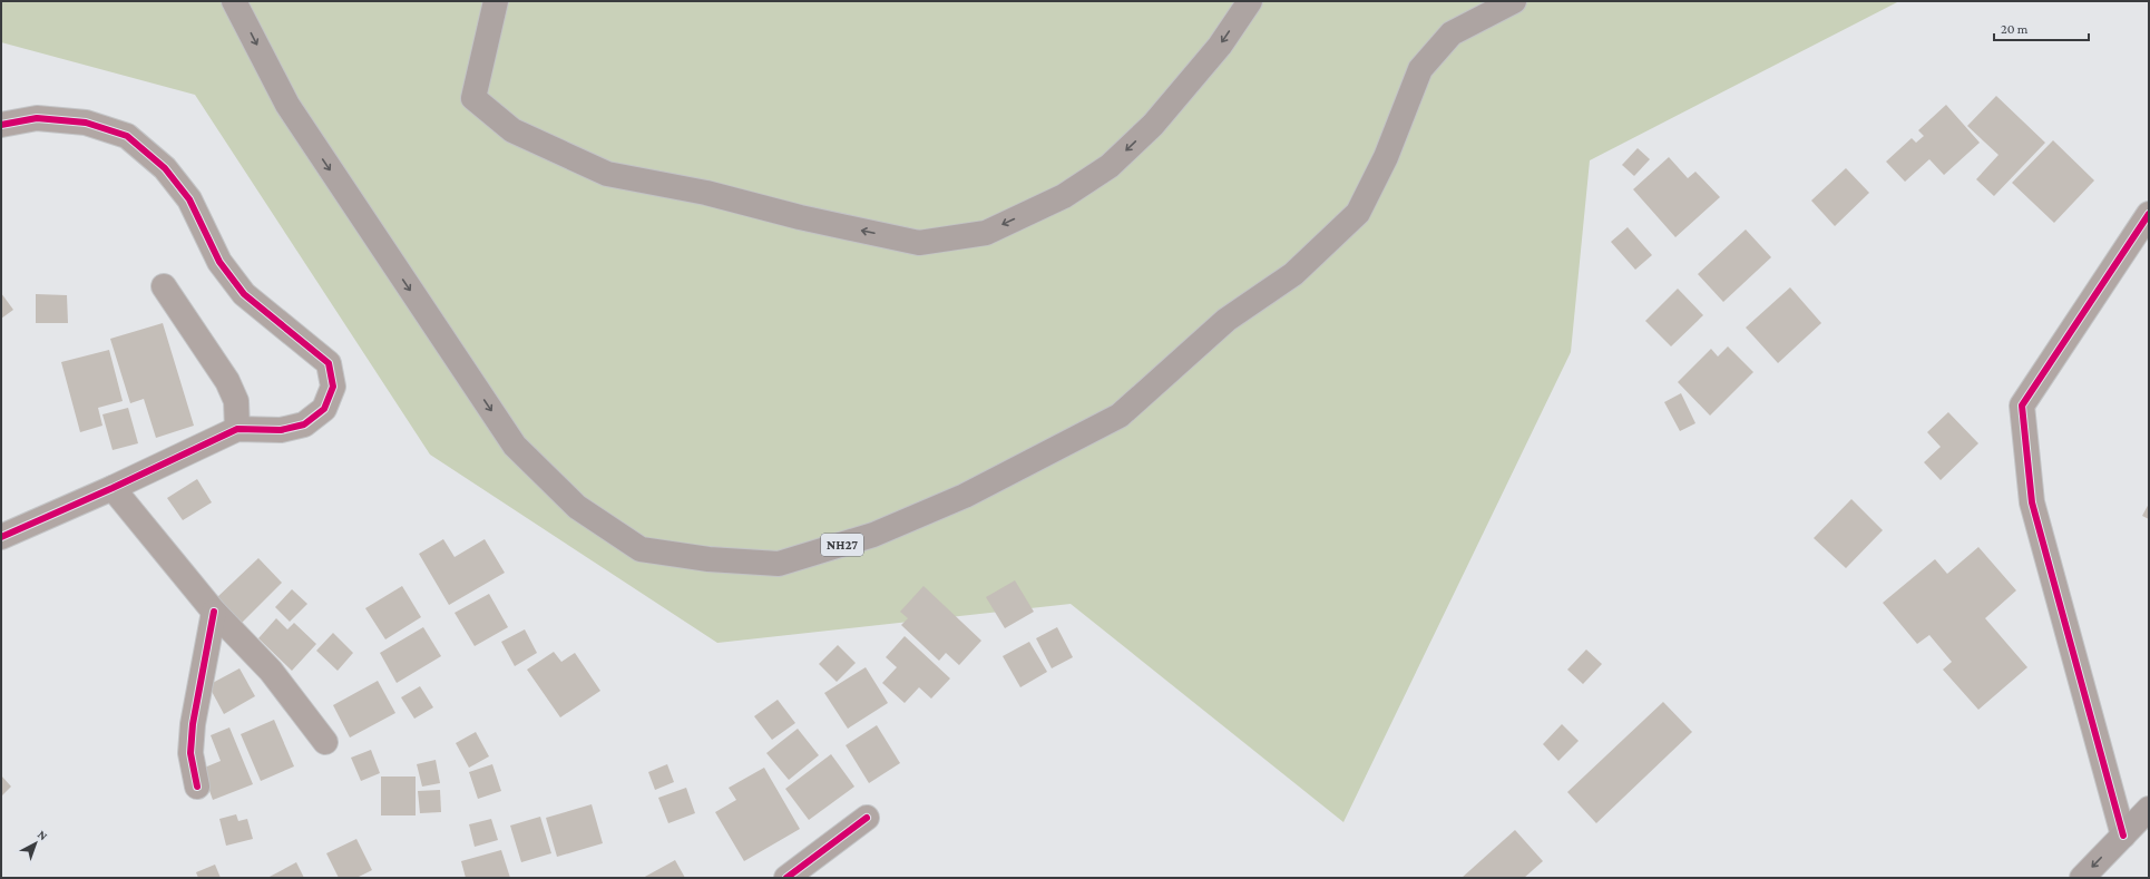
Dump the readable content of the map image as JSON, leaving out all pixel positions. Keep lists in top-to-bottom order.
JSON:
{
  "streets": {
    "highway": ["NH27"]
  },
  "scale_bar": "20 m",
  "north": "top right"
}
